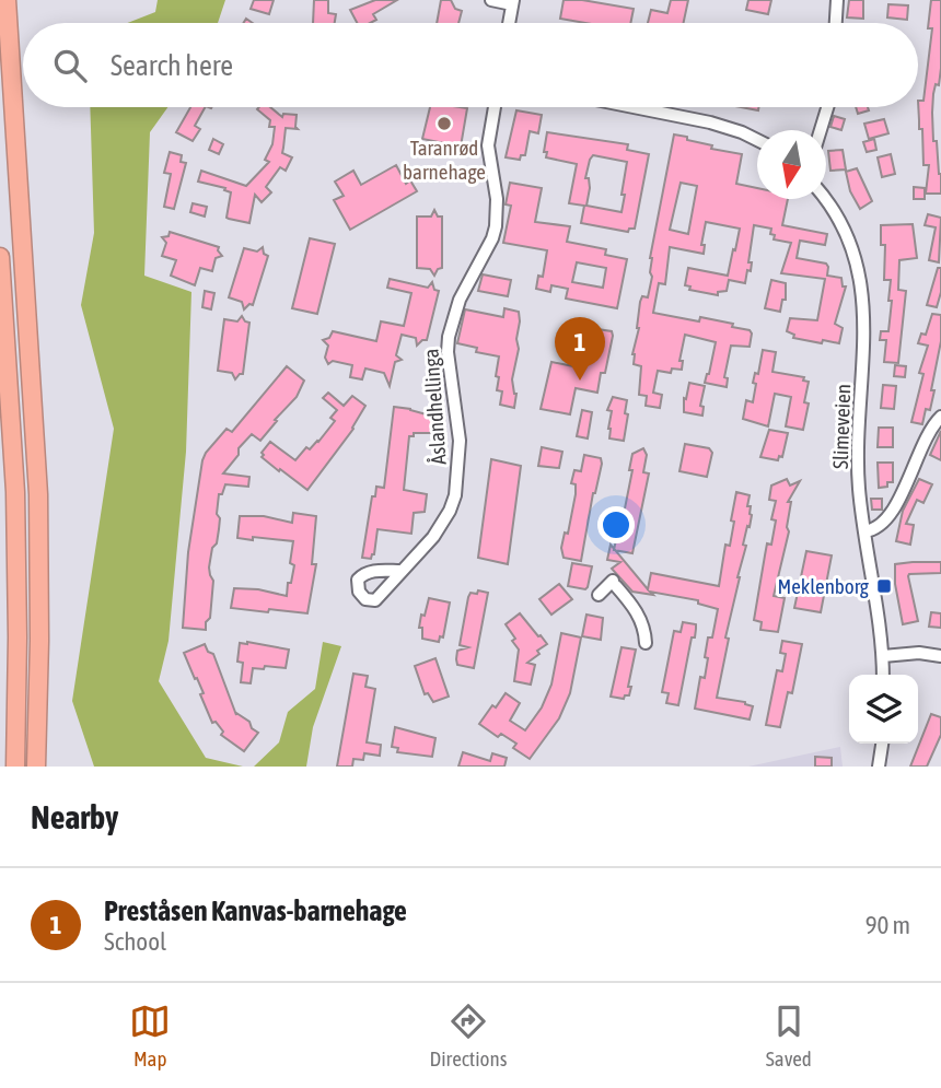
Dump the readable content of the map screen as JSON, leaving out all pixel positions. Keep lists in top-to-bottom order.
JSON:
{
  "streets": {
    "street": ["Åslandhellinga", "Slimeveien"]
  },
  "places": {
    "other": ["Taranrød barnehage"],
    "transit": ["Meklenborg"]
  },
  "north": "bottom",
  "page": {
    "search": "Search here",
    "pins": "1",
    "heading": "Nearby",
    "list": [
      {
        "mark": "1",
        "name": "Preståsen Kanvas-barnehage",
        "note": "School",
        "value": "90 m"
      }
    ],
    "nav": ["Map", "Directions", "Saved"]
  }
}
